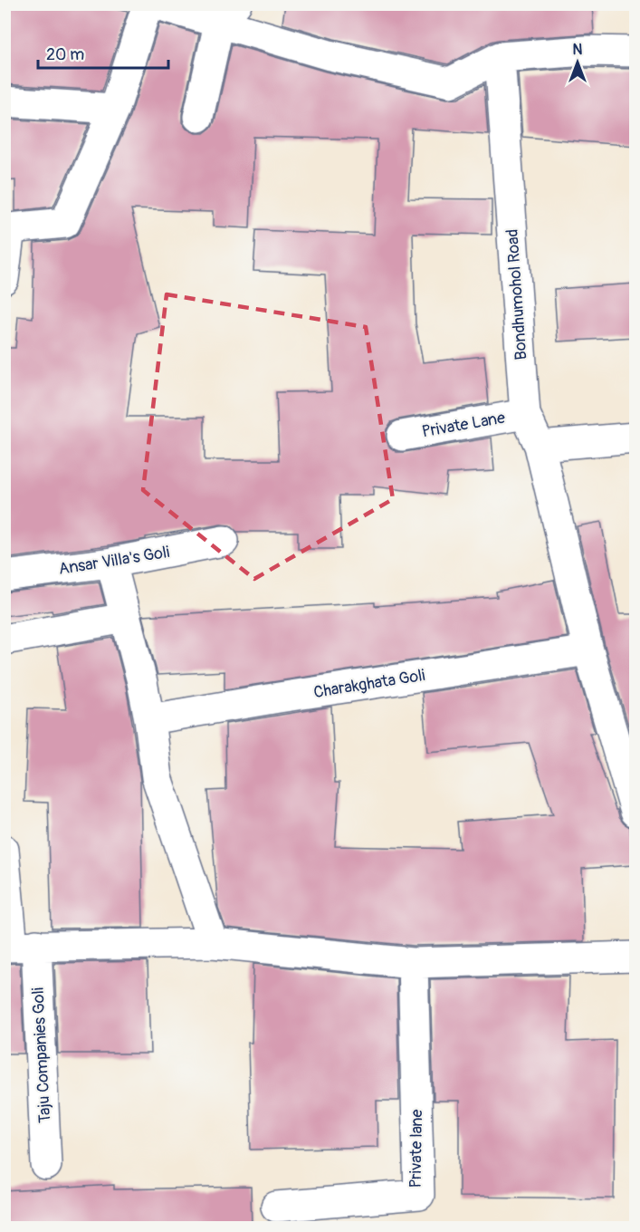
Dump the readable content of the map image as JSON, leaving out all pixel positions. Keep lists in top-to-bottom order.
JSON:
{
  "streets": {
    "street": [
      "Bondhumohol Road",
      "Private Lane",
      "Ansar Villa's Goli",
      "Charakghata Goli",
      "Taju Companies Goli",
      "Private lane"
    ]
  },
  "crossings": [
    ["Bondhumohol Road", "Private Lane"],
    ["Bondhumohol Road", "Charakghata Goli"]
  ],
  "scale_bar": "20 m",
  "north": "top"
}
